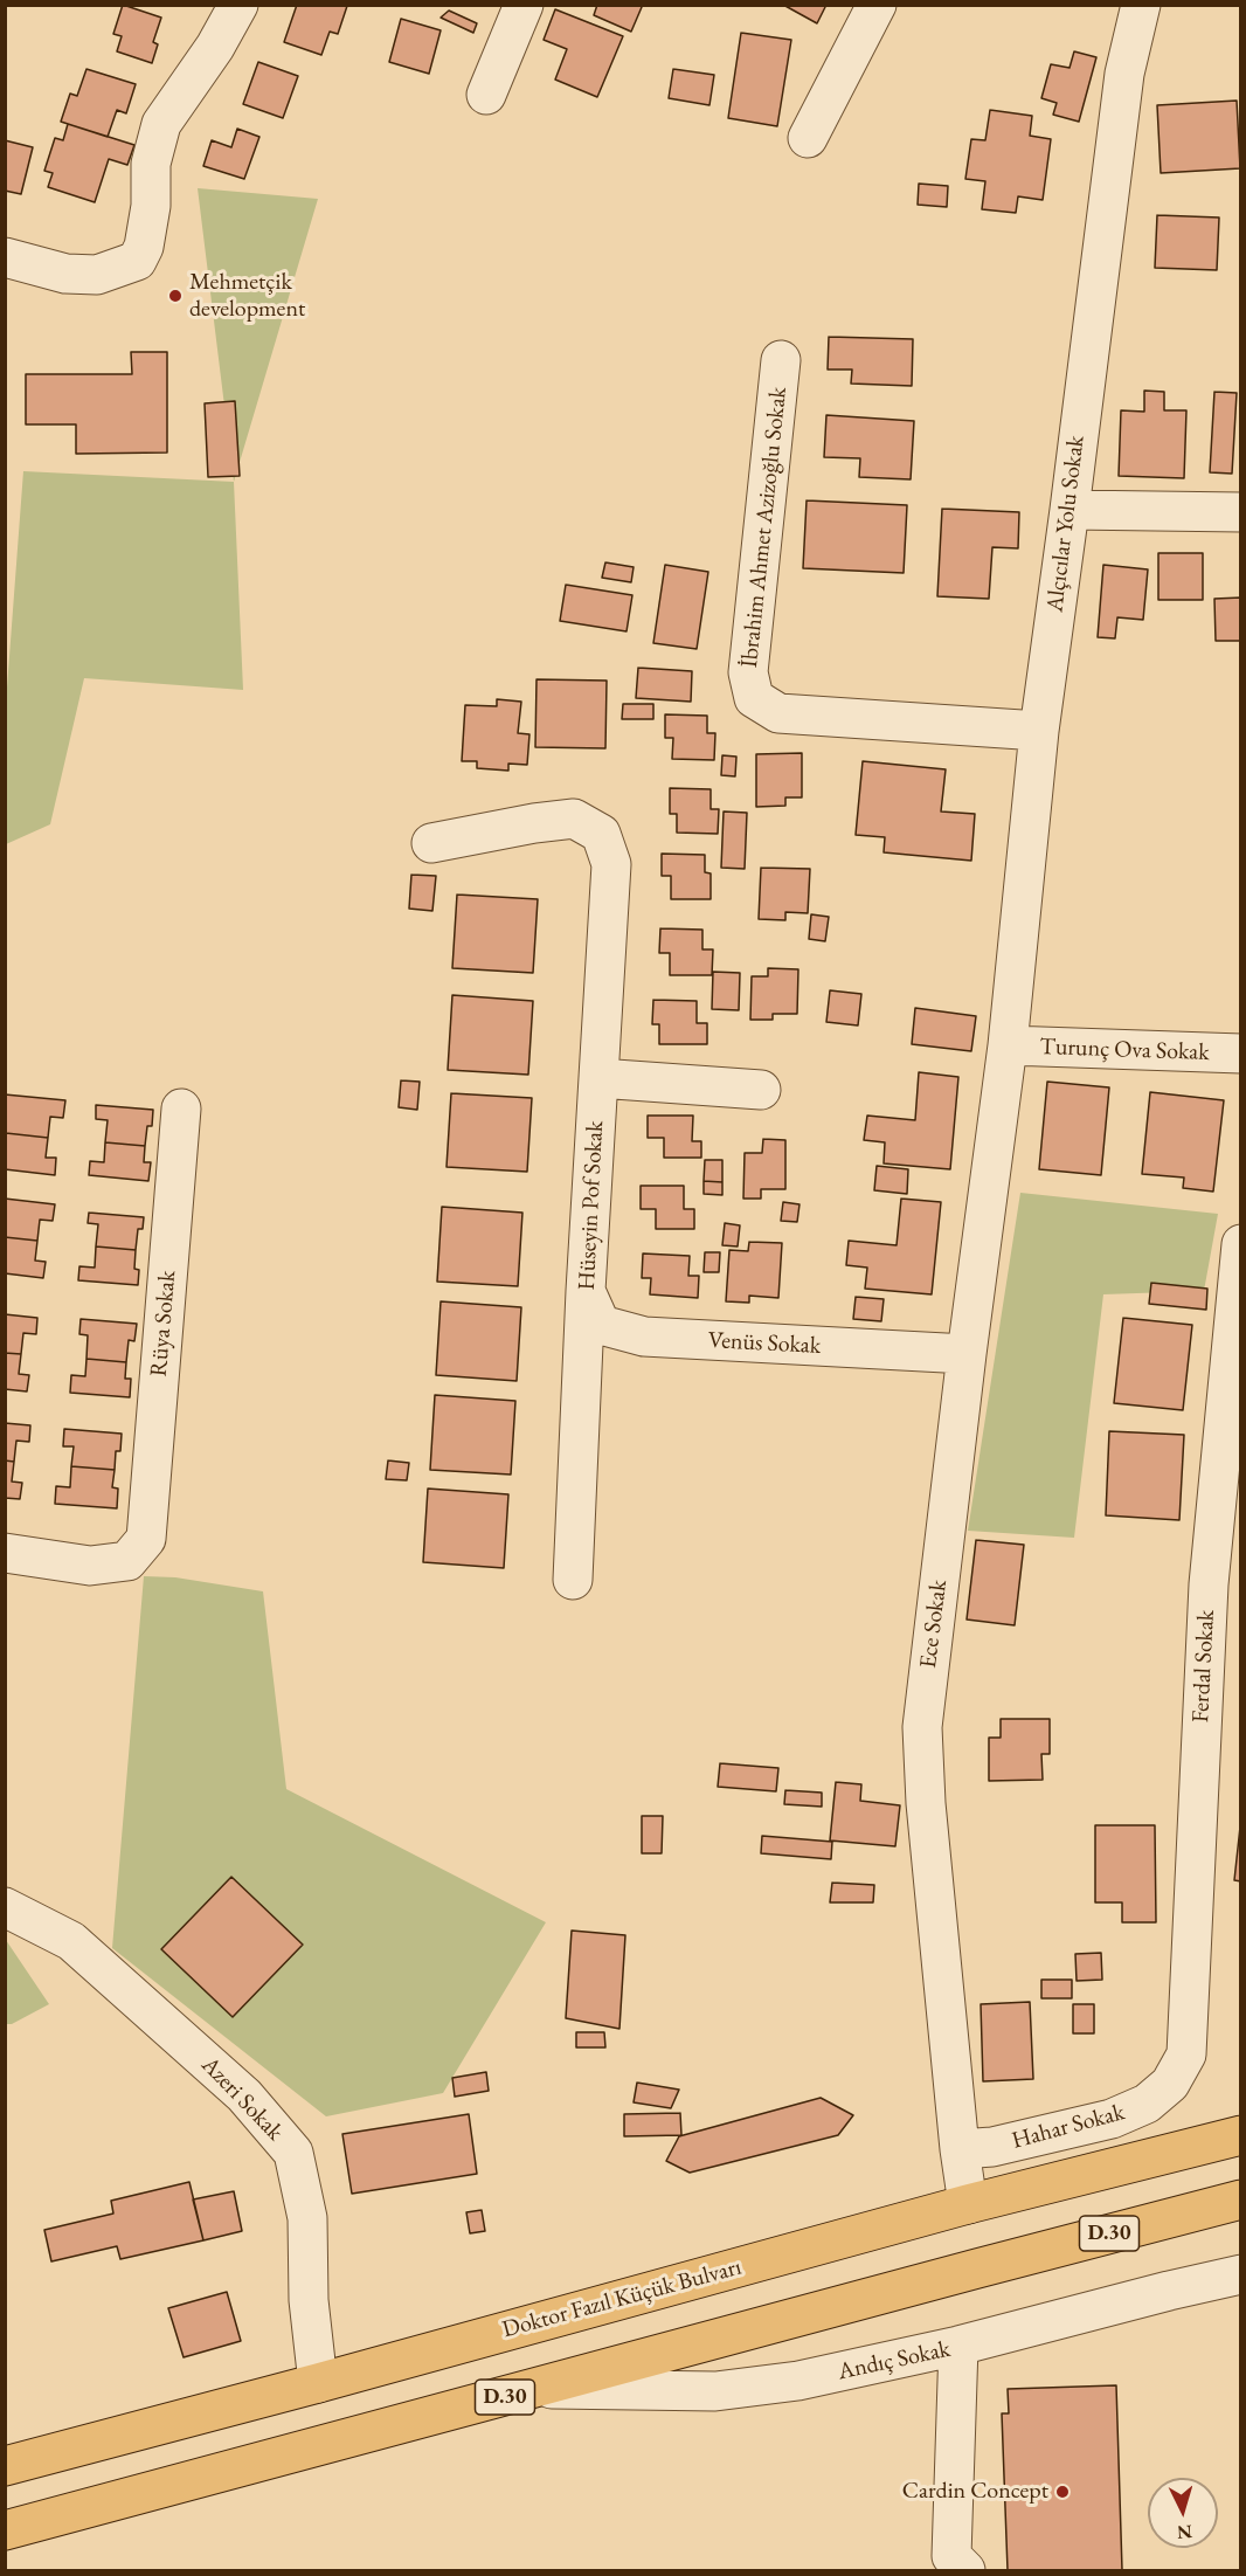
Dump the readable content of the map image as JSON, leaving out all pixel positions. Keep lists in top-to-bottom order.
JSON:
{
  "streets": {
    "highway": ["D.30", "Doktor Fazıl Küçük Bulvarı"],
    "street": [
      "Alçıcılar Yolu Sokak",
      "İbrahim Ahmet Azizoğlu Sokak",
      "Turunç Ova Sokak",
      "Hüseyin Pof Sokak",
      "Rüya Sokak",
      "Venüs Sokak",
      "Ece Sokak",
      "Ferdal Sokak",
      "Azeri Sokak",
      "Hahar Sokak",
      "Andıç Sokak"
    ]
  },
  "crossings": [
    ["Alçıcılar Yolu Sokak", "İbrahim Ahmet Azizoğlu Sokak"],
    ["Alçıcılar Yolu Sokak", "Turunç Ova Sokak"],
    ["Alçıcılar Yolu Sokak", "Ece Sokak"],
    ["Turunç Ova Sokak", "Ece Sokak"],
    ["Hüseyin Pof Sokak", "Venüs Sokak"],
    ["Venüs Sokak", "Ece Sokak"],
    ["Ece Sokak", "Hahar Sokak"],
    ["Ece Sokak", "Doktor Fazıl Küçük Bulvarı"],
    ["Ferdal Sokak", "Hahar Sokak"],
    ["Azeri Sokak", "Doktor Fazıl Küçük Bulvarı"],
    ["D.30", "Andıç Sokak"]
  ],
  "places": ["Mehmetçik development", "Cardin Concept"],
  "north": "bottom"
}
